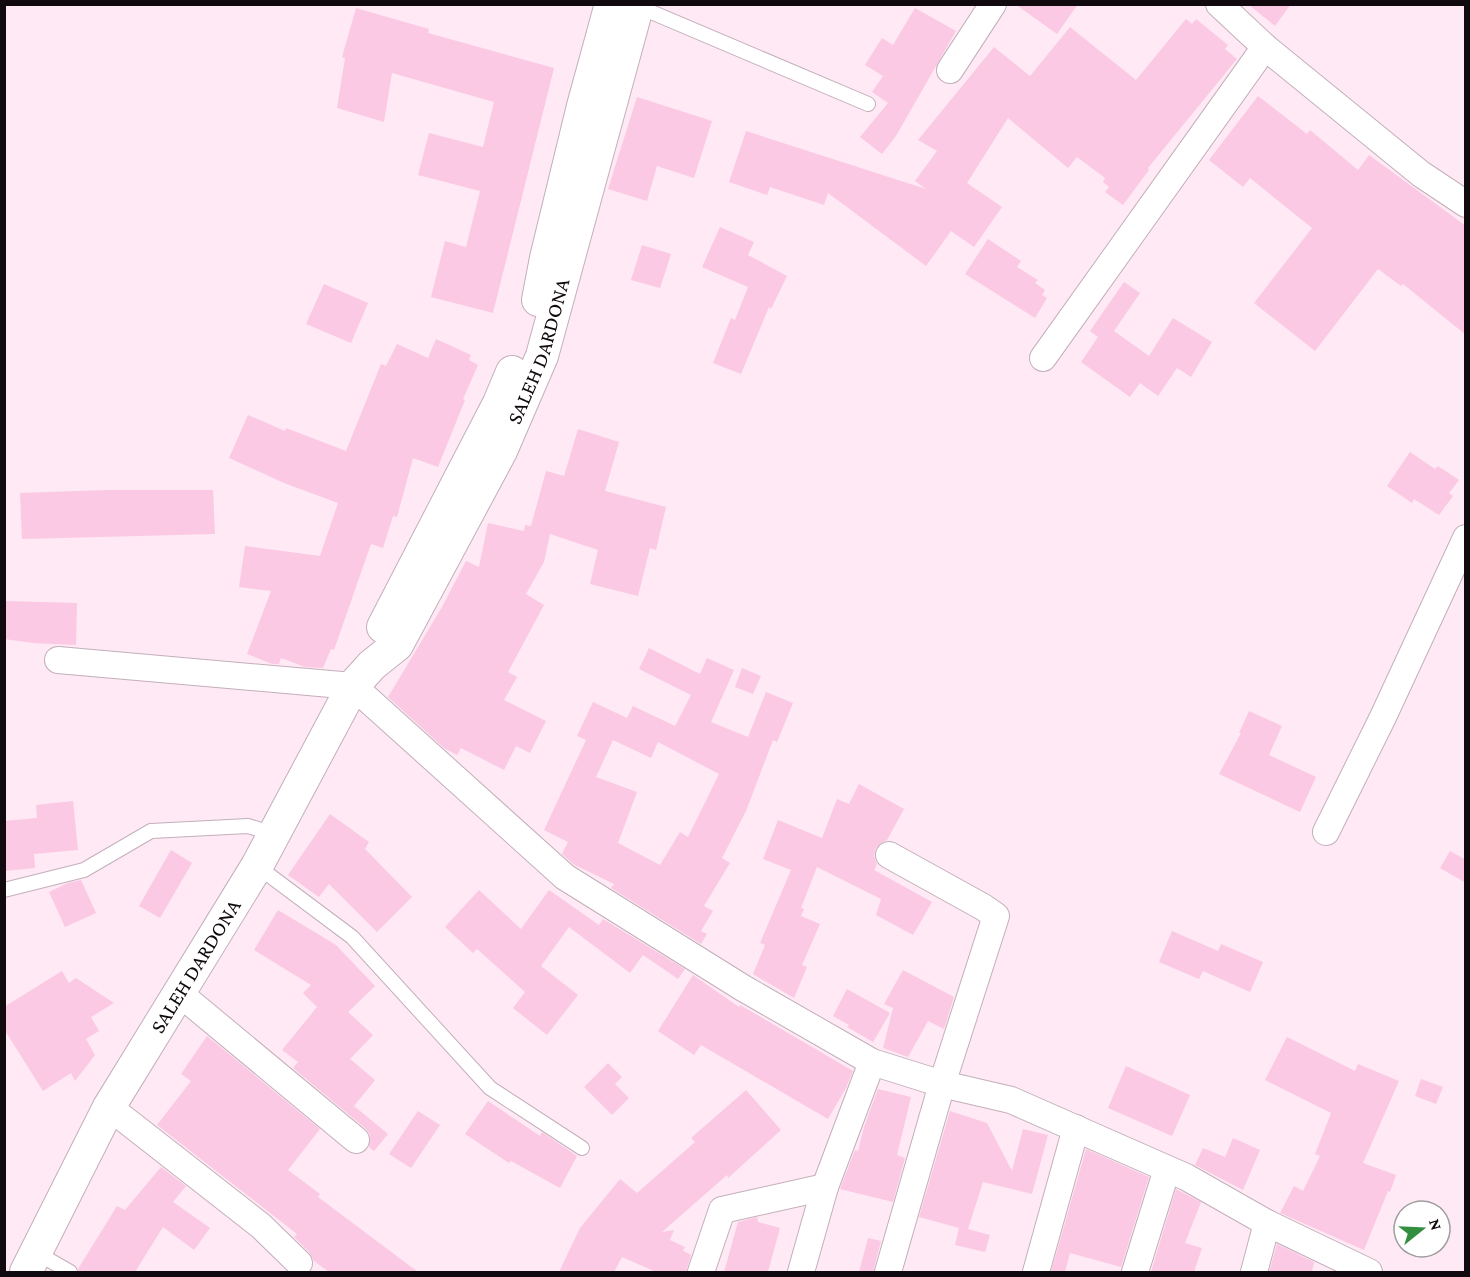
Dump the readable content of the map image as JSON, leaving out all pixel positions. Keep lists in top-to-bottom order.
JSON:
{
  "streets": {
    "street": ["SALEH DARDONA"]
  },
  "north": "right"
}
